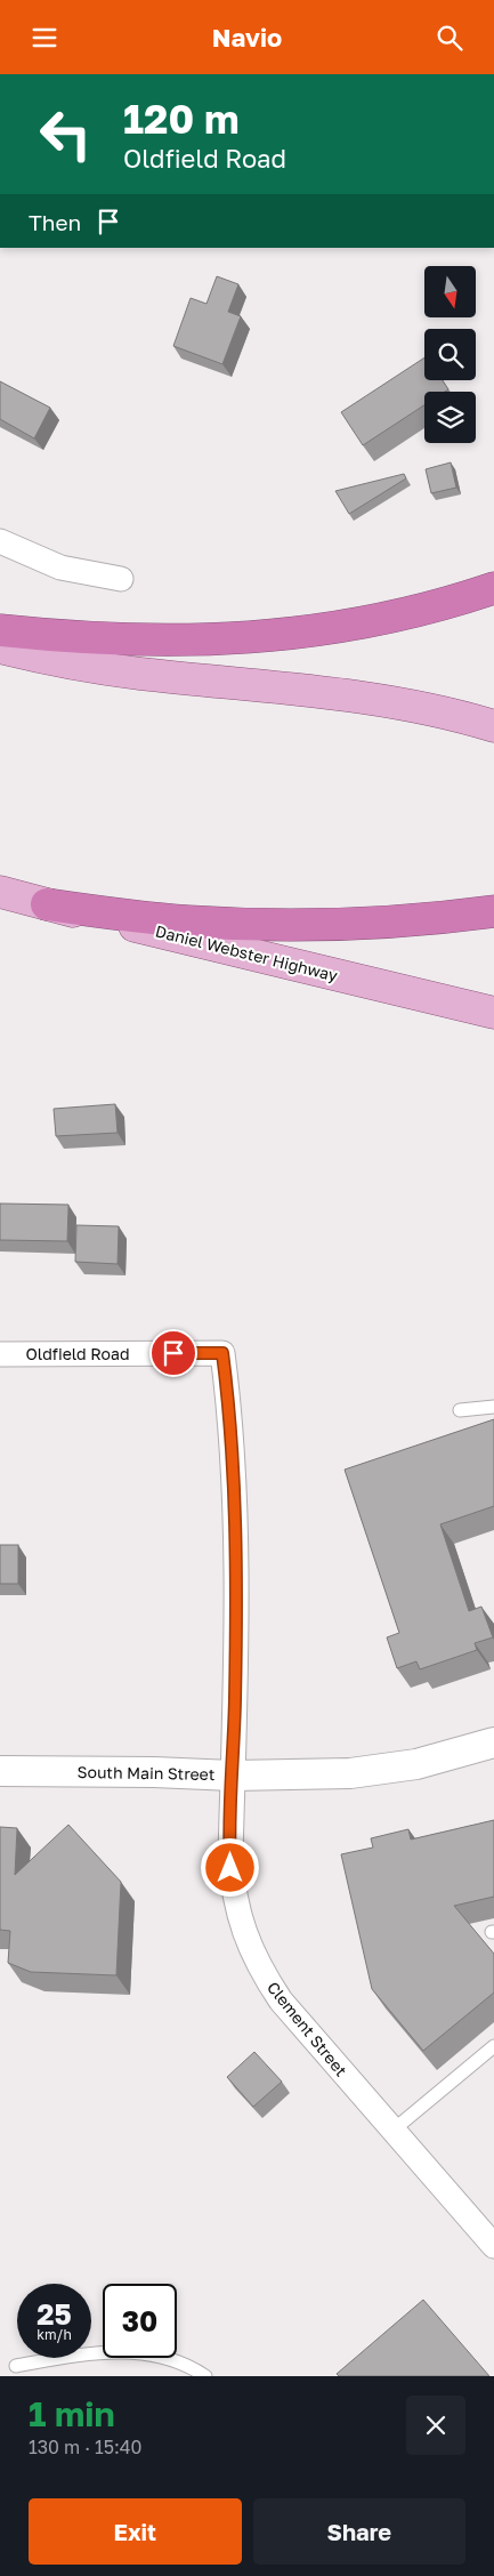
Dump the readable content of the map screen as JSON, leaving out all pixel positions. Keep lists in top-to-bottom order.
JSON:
{
  "streets": {
    "main road": ["Daniel Webster Highway"],
    "street": ["Oldfield Road", "South Main Street", "Clement Street"]
  },
  "crossings": [
    ["Oldfield Road", "Clement Street"],
    ["South Main Street", "Clement Street"]
  ],
  "north": "bottom",
  "page": {
    "header": "Navio",
    "turn": ["120 m", "Oldfield Road"],
    "then": "Then",
    "speed": "25 km/h",
    "limit": "30",
    "heading": ["1 min", "130 m · 15:40"],
    "buttons": ["Exit", "Share"]
  }
}
